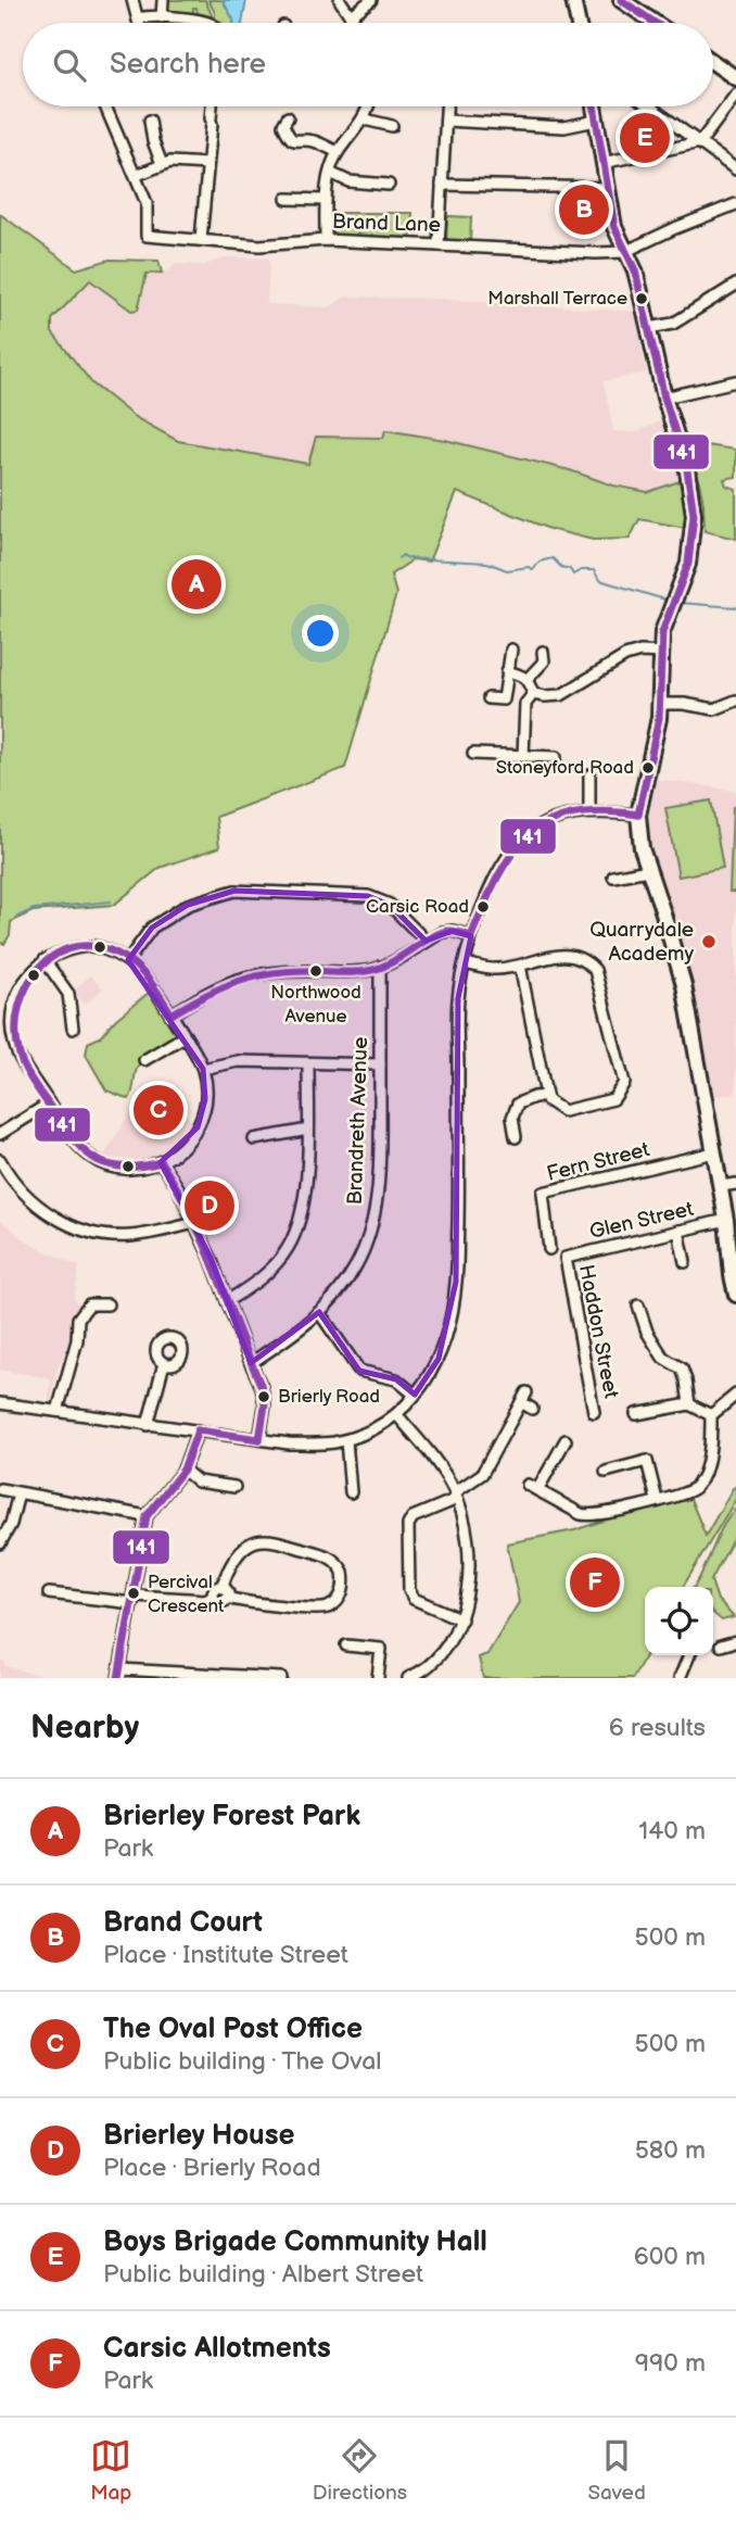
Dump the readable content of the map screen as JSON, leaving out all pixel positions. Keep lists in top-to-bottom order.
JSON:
{
  "streets": {
    "street": [
      "Brand Lane",
      "Brandreth Avenue",
      "Fern Street",
      "Glen Street",
      "Haddon Street"
    ]
  },
  "crossings": [
    ["Glen Street", "Haddon Street"]
  ],
  "places": [
    "Marshall Terrace",
    "Stoneyford Road",
    "Carsic Road",
    "Quarrydale Academy",
    "Northwood Avenue",
    "Brierly Road",
    "Percival Crescent"
  ],
  "lines": ["transit line 141"],
  "page": {
    "search": "Search here",
    "pins": [
      "E",
      "B",
      "A",
      "C",
      "D",
      "F"
    ],
    "heading": ["Nearby", "6 results"],
    "list": [
      {
        "mark": "A",
        "name": "Brierley Forest Park",
        "note": "Park",
        "value": "140 m"
      },
      {
        "mark": "B",
        "name": "Brand Court",
        "note": "Place · Institute Street",
        "value": "500 m"
      },
      {
        "mark": "C",
        "name": "The Oval Post Office",
        "note": "Public building · The Oval",
        "value": "500 m"
      },
      {
        "mark": "D",
        "name": "Brierley House",
        "note": "Place · Brierly Road",
        "value": "580 m"
      },
      {
        "mark": "E",
        "name": "Boys Brigade Community Hall",
        "note": "Public building · Albert Street",
        "value": "600 m"
      },
      {
        "mark": "F",
        "name": "Carsic Allotments",
        "note": "Park",
        "value": "990 m"
      }
    ],
    "nav": ["Map", "Directions", "Saved"]
  }
}
